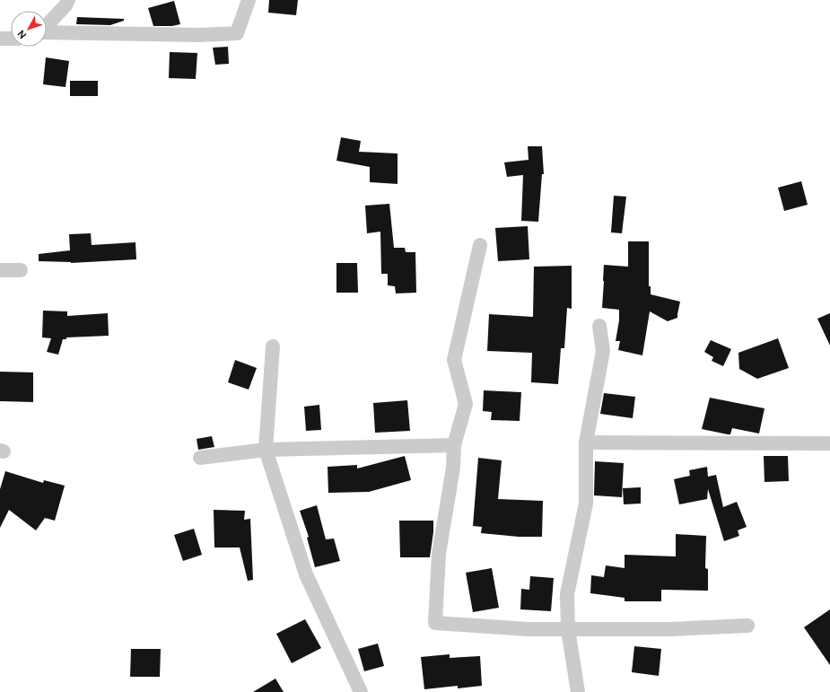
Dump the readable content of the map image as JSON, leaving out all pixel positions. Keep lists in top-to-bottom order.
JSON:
{
  "north": "bottom left"
}
